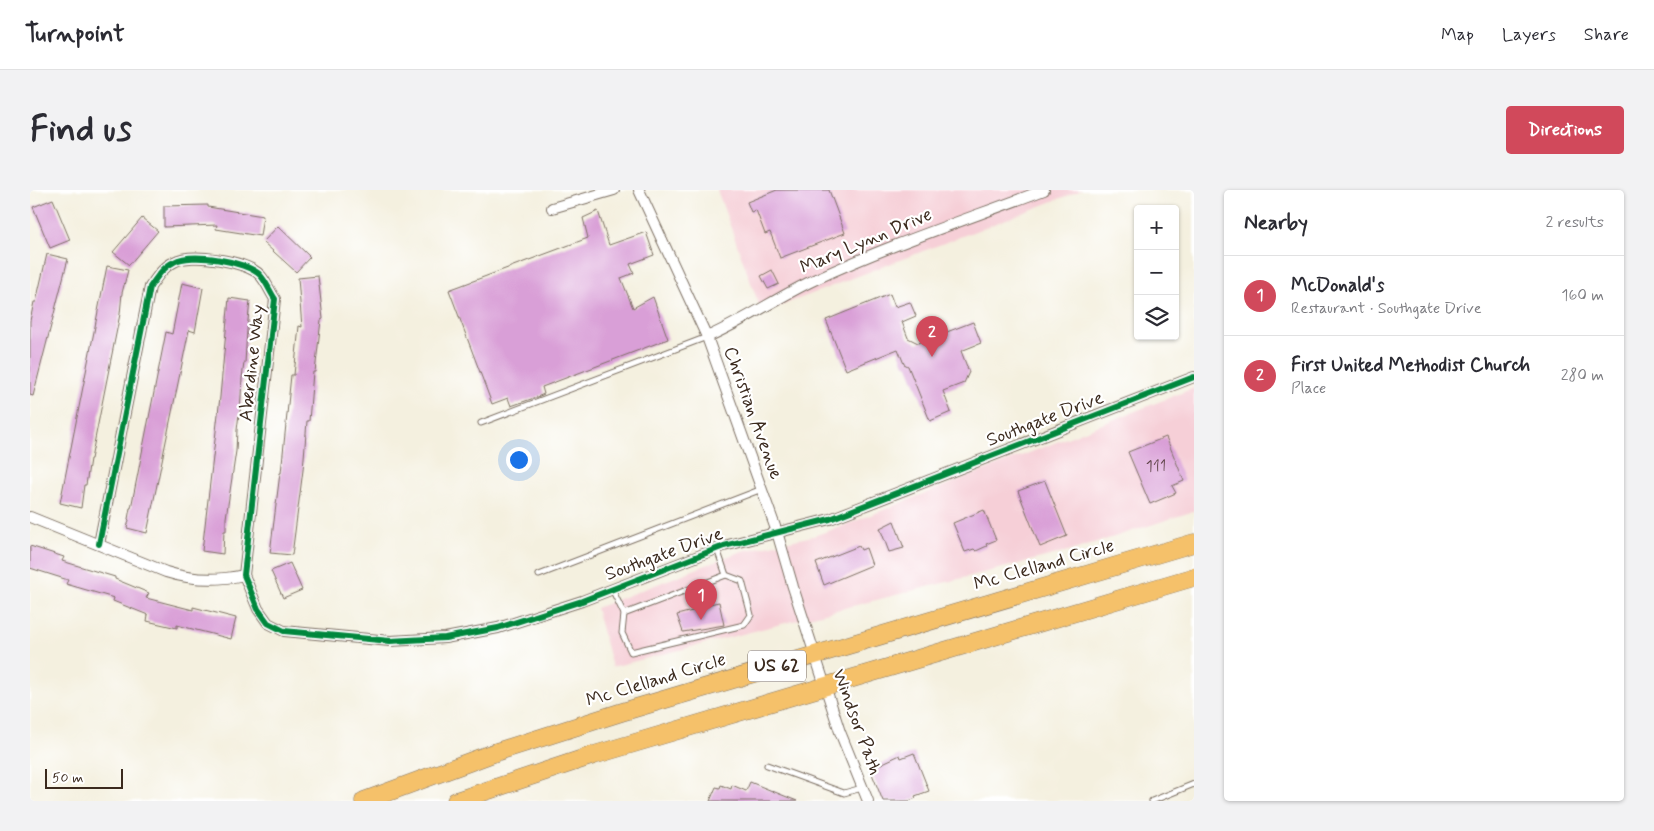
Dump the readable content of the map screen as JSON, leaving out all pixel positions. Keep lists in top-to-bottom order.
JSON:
{
  "streets": {
    "highway": ["Mc Clelland Circle", "US 62"],
    "street": [
      "Mary Lynn Drive",
      "Aberdine Way",
      "Christian Avenue",
      "Southgate Drive",
      "Windsor Path"
    ]
  },
  "crossings": [
    ["Mary Lynn Drive", "Christian Avenue"],
    ["Aberdine Way", "Southgate Drive"],
    ["Christian Avenue", "Southgate Drive"],
    ["Christian Avenue", "Mc Clelland Circle"],
    ["Christian Avenue", "Windsor Path"],
    ["Mc Clelland Circle", "Windsor Path"],
    ["US 62", "Windsor Path"]
  ],
  "house_numbers": ["111"],
  "scale_bar": "50 m",
  "page": {
    "header": "Turnpoint",
    "nav": ["Map", "Layers", "Share"],
    "buttons": "Directions",
    "title": "Find us",
    "heading": ["Nearby", "2 results"],
    "map_buttons": ["+", "−"],
    "list": [
      {
        "mark": "1",
        "name": "McDonald's",
        "note": "Restaurant · Southgate Drive",
        "value": "160 m"
      },
      {
        "mark": "2",
        "name": "First United Methodist Church",
        "note": "Place",
        "value": "280 m"
      }
    ],
    "pins": ["2", "1"],
    "scale": "50 m"
  }
}
